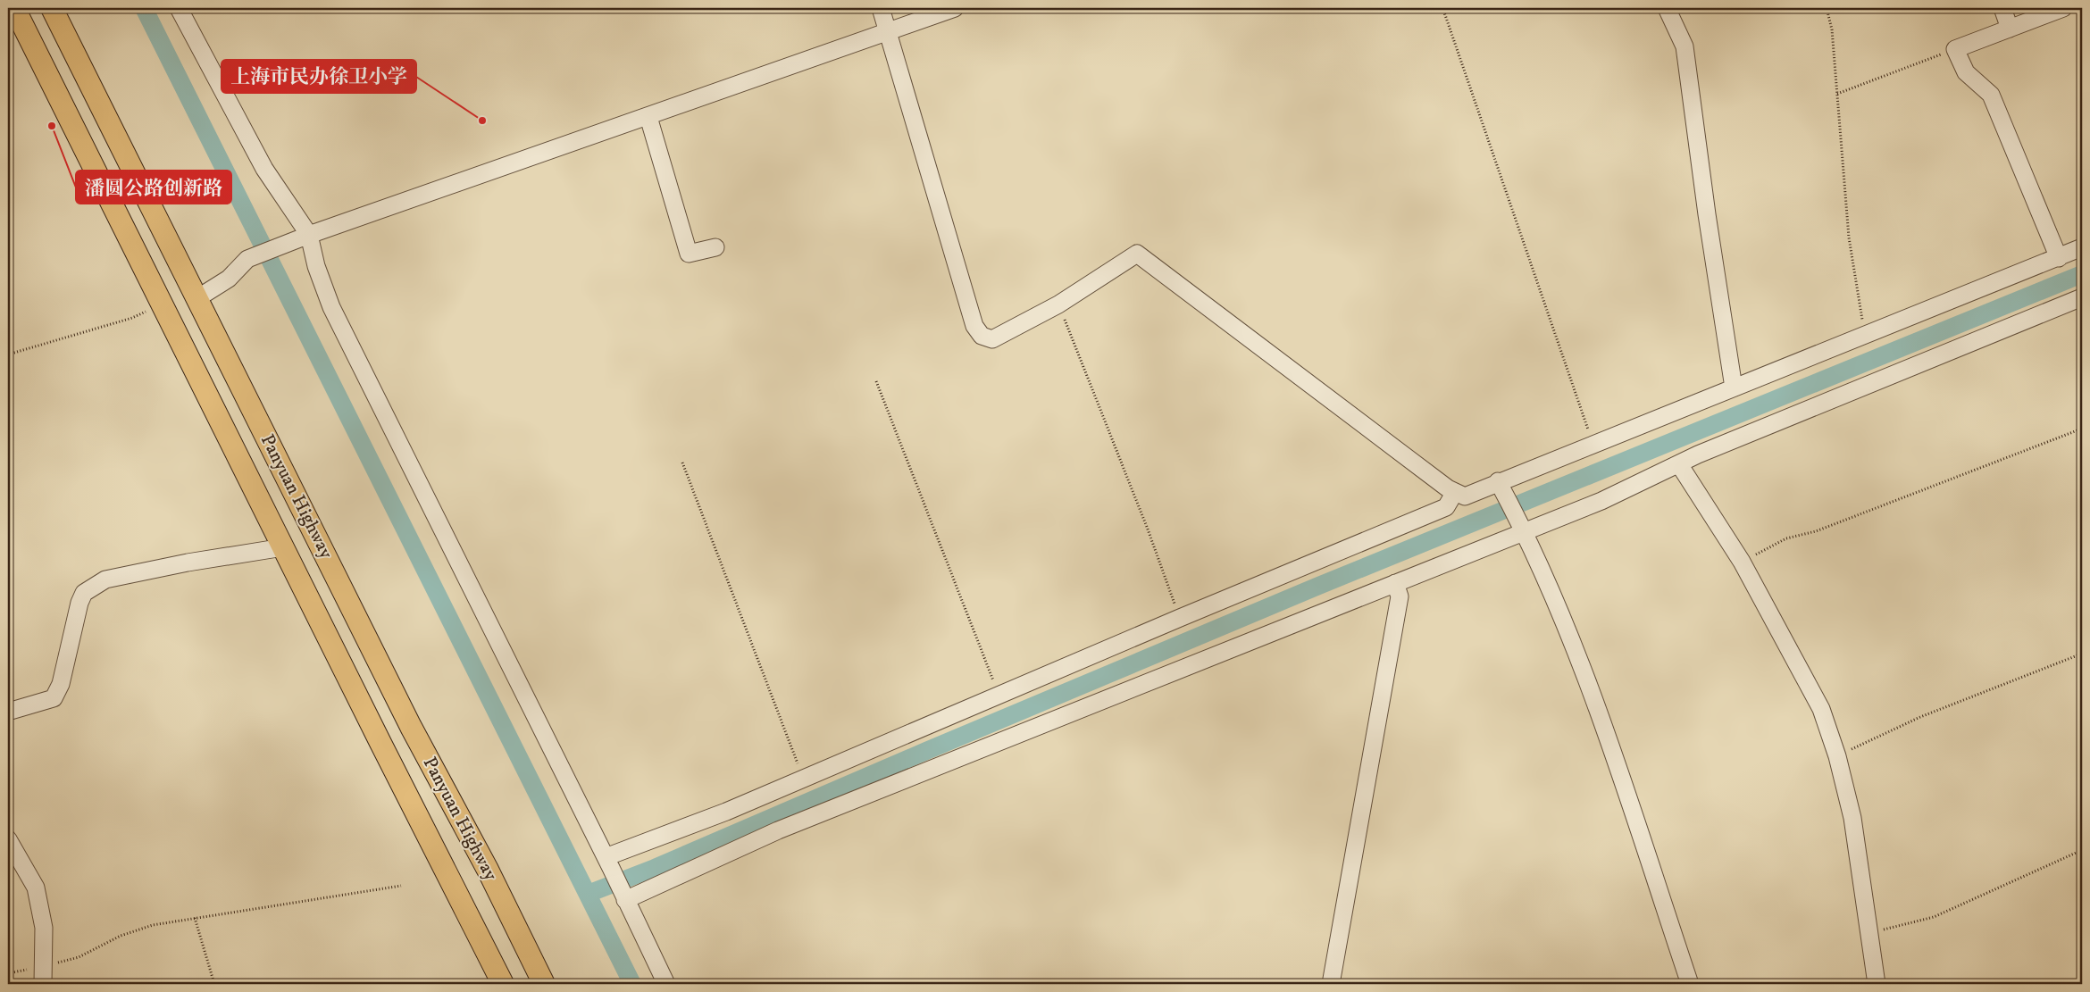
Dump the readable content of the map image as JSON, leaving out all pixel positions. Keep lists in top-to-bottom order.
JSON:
{
  "streets": {
    "main road": ["Panyuan Highway"]
  },
  "places": ["上海市民办徐卫小学", "潘圆公路创新路"]
}
